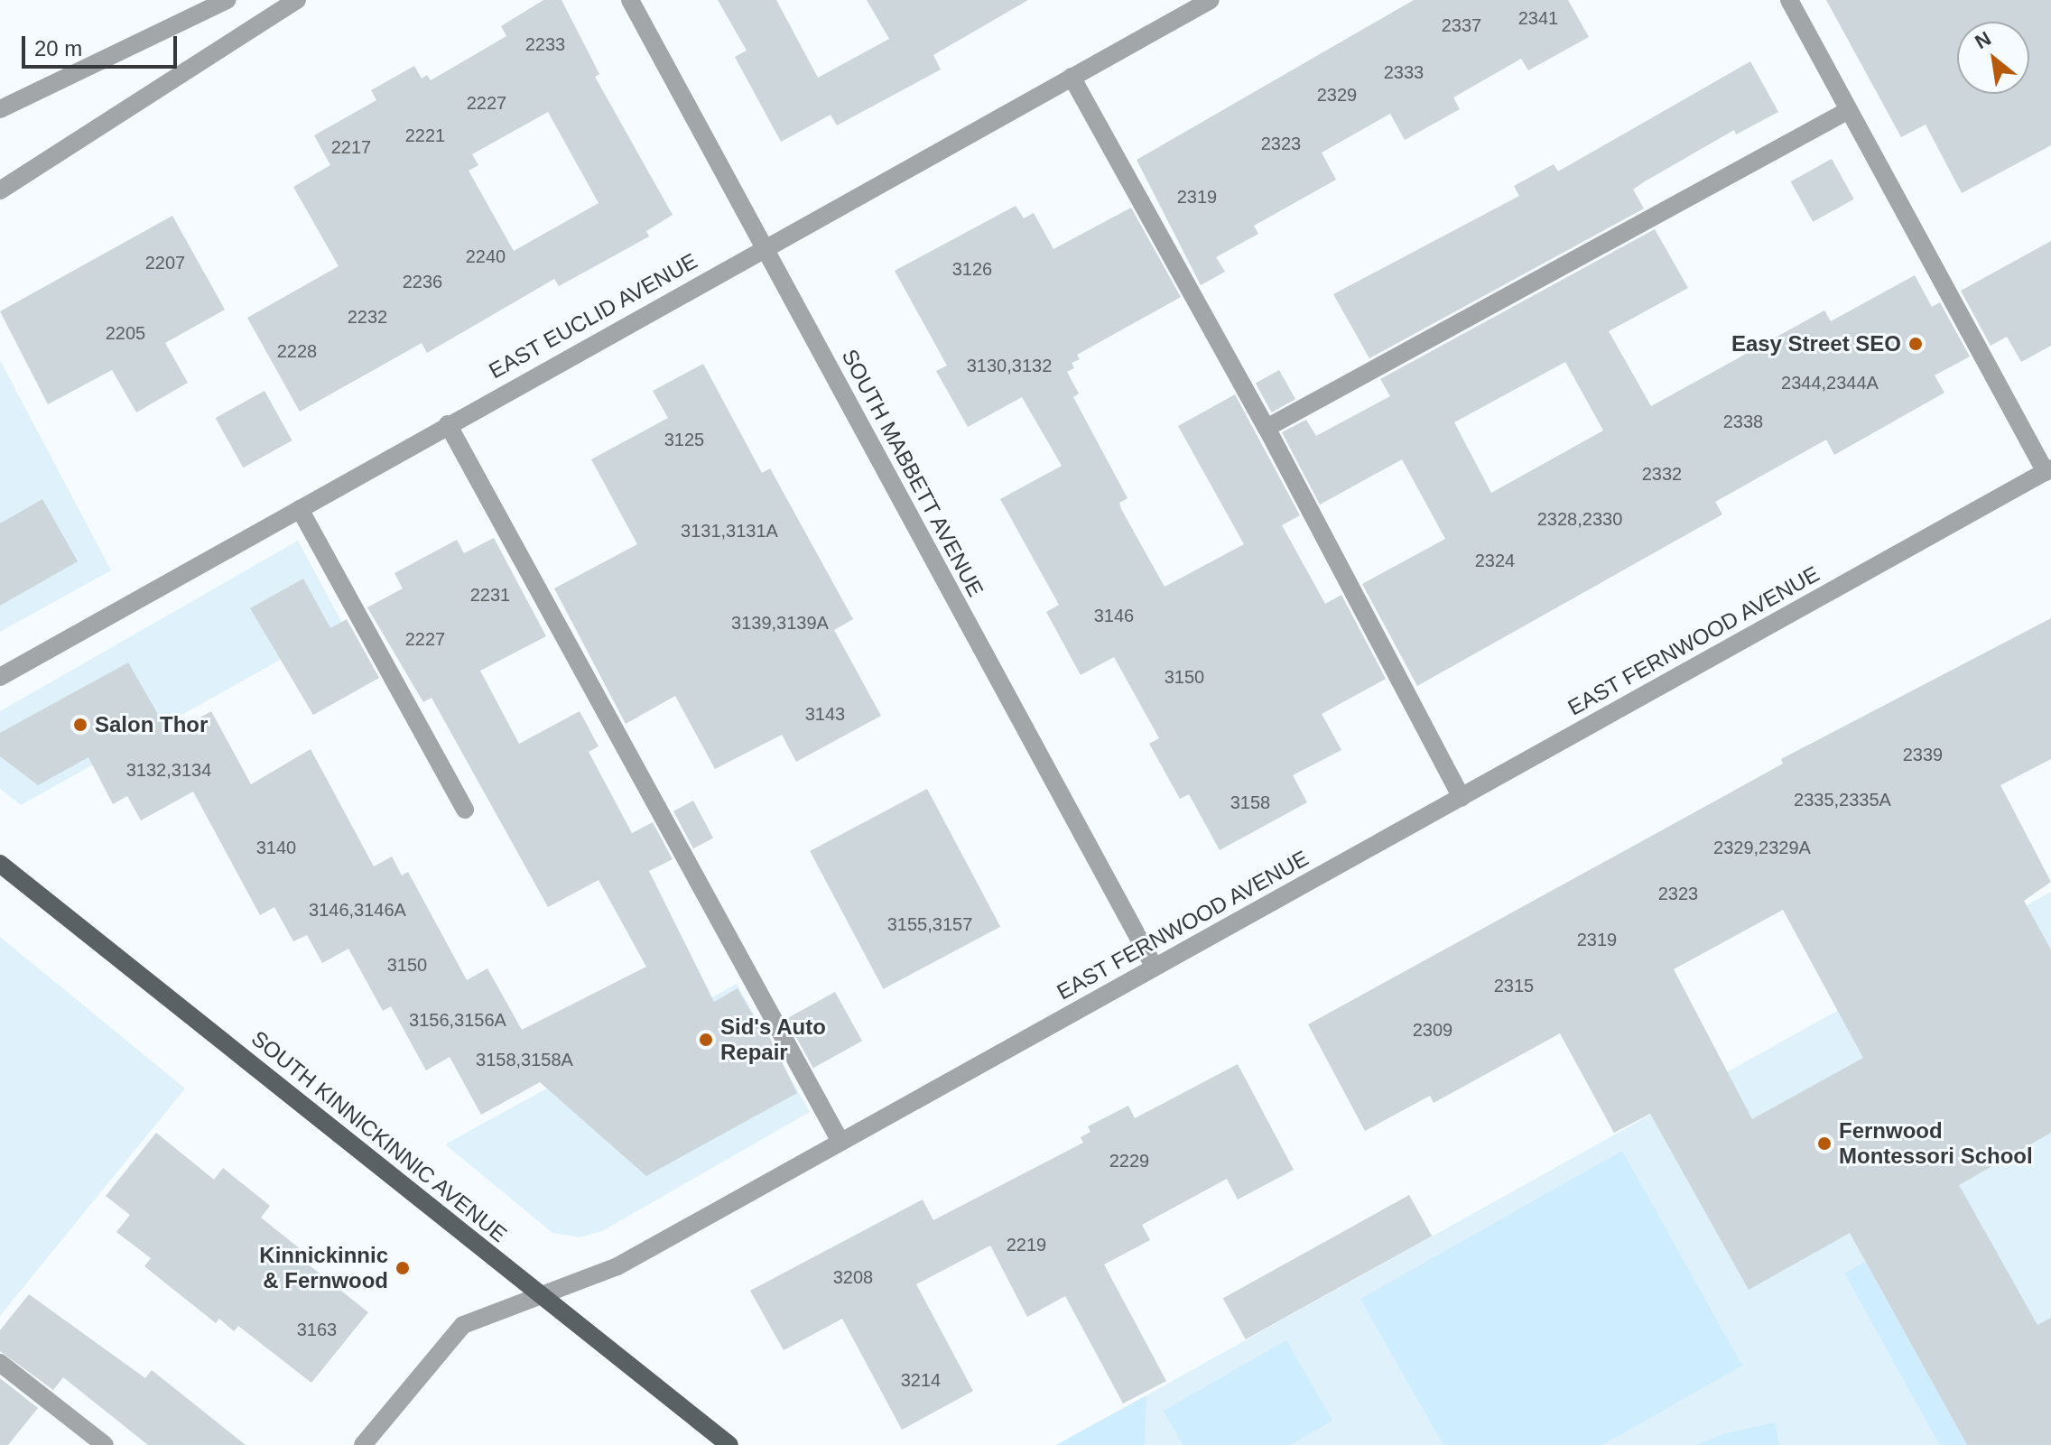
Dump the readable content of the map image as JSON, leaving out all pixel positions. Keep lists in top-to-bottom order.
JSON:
{
  "streets": {
    "main road": ["SOUTH KINNICKINNIC AVENUE"],
    "street": ["EAST EUCLID AVENUE", "SOUTH MABBETT AVENUE", "EAST FERNWOOD AVENUE"]
  },
  "crossings": [
    ["EAST EUCLID AVENUE", "SOUTH MABBETT AVENUE"],
    ["SOUTH MABBETT AVENUE", "EAST FERNWOOD AVENUE"],
    ["EAST FERNWOOD AVENUE", "SOUTH KINNICKINNIC AVENUE"]
  ],
  "places": [
    "Easy Street SEO",
    "Salon Thor",
    "Sid's Auto Repair",
    "Fernwood Montessori School",
    "Kinnickinnic & Fernwood"
  ],
  "house_numbers": [
    "2341",
    "2337",
    "2233",
    "2333",
    "2329",
    "2227",
    "2221",
    "2323",
    "2217",
    "2319",
    "2240",
    "2207",
    "3126",
    "2236",
    "2232",
    "2205",
    "2228",
    "3130,3132",
    "2344,2344A",
    "2338",
    "3125",
    "2332",
    "2328,2330",
    "3131,3131A",
    "2324",
    "2231",
    "3146",
    "3139,3139A",
    "2227",
    "3150",
    "3143",
    "2339",
    "3132,3134",
    "2335,2335A",
    "3158",
    "3140",
    "2329,2329A",
    "2323",
    "3146,3146A",
    "3155,3157",
    "2319",
    "3150",
    "2315",
    "3156,3156A",
    "2309",
    "3158,3158A",
    "2229",
    "2219",
    "3208",
    "3163",
    "3214"
  ],
  "scale_bar": "20 m",
  "north": "top left"
}
